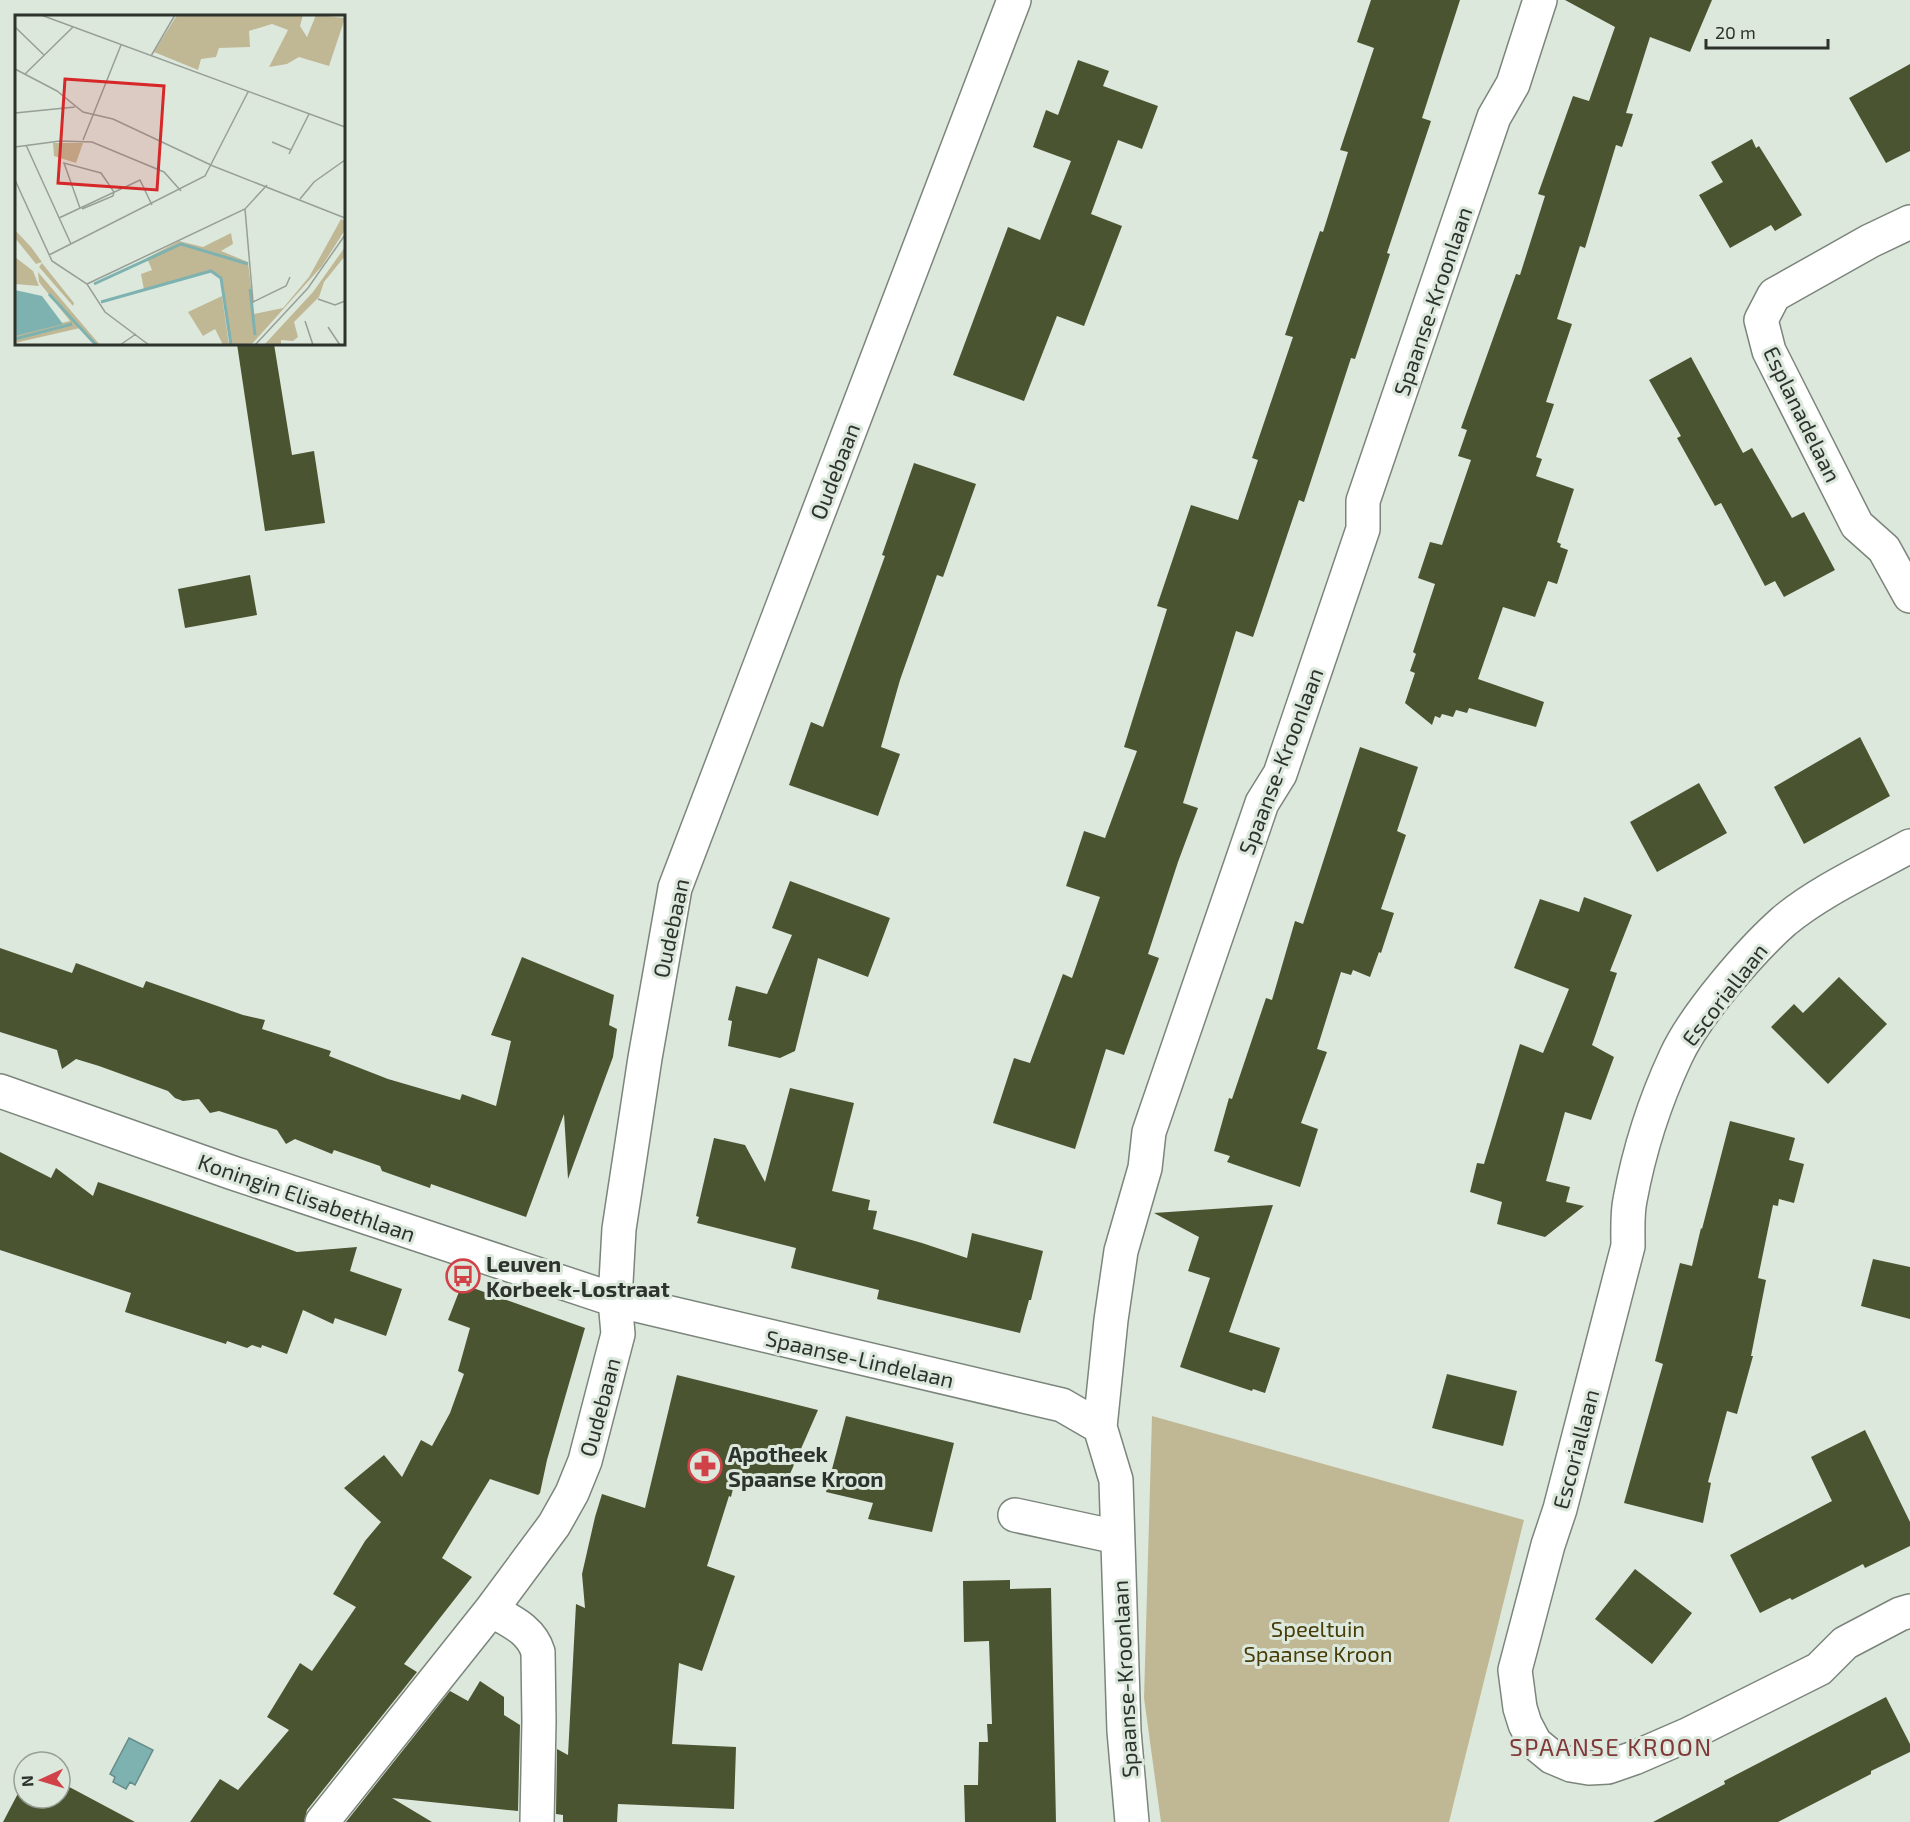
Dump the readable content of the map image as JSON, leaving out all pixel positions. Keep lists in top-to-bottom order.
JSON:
{
  "streets": {
    "street": [
      "Spaanse-Kroonlaan",
      "Esplanadelaan",
      "Oudebaan",
      "Escoriallaan",
      "Koningin Elisabethlaan",
      "Spaanse-Lindelaan"
    ]
  },
  "crossings": [
    ["Spaanse-Kroonlaan", "Spaanse-Lindelaan"],
    ["Oudebaan", "Koningin Elisabethlaan"],
    ["Oudebaan", "Spaanse-Lindelaan"],
    ["Koningin Elisabethlaan", "Spaanse-Lindelaan"]
  ],
  "districts": ["SPAANSE KROON"],
  "parks": ["Speeltuin Spaanse Kroon"],
  "places": {
    "bus stop": ["Leuven Korbeek-Lostraat"],
    "pharmacy": ["Apotheek Spaanse Kroon"]
  },
  "scale_bar": "20 m",
  "north": "left"
}
